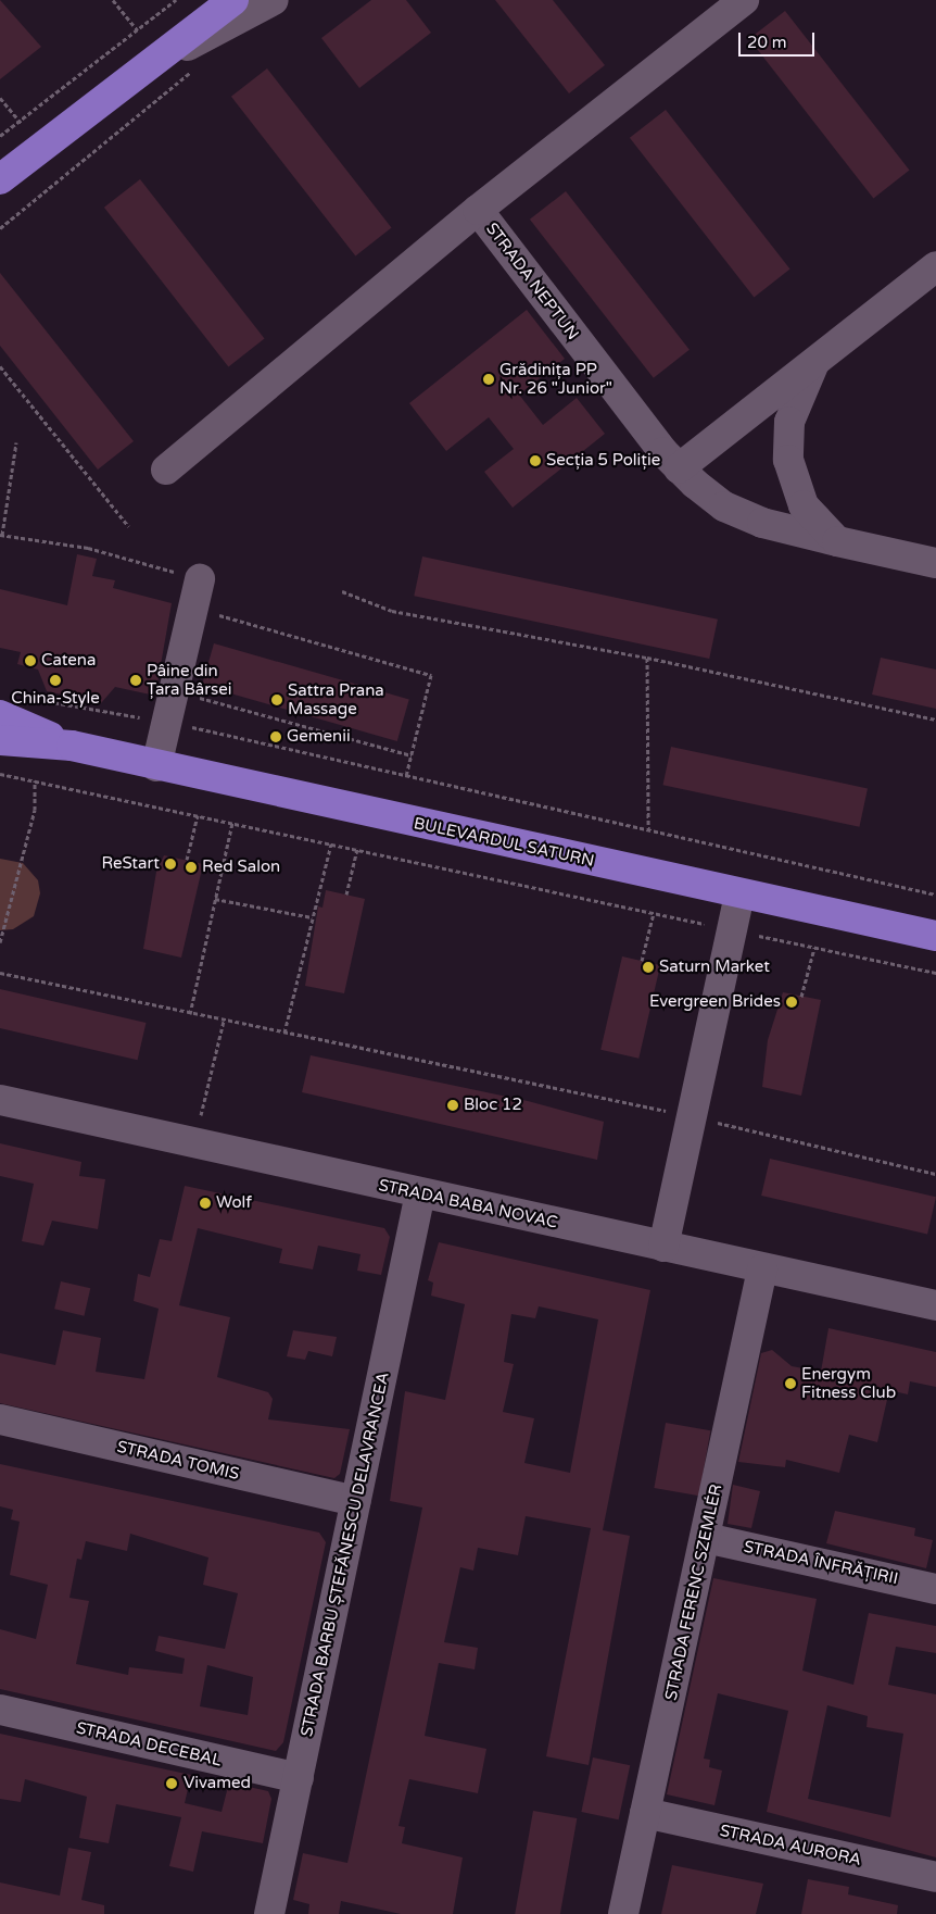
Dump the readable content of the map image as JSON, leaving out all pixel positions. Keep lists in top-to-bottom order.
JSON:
{
  "streets": {
    "main road": ["BULEVARDUL SATURN"],
    "street": [
      "STRADA NEPTUN",
      "STRADA BABA NOVAC",
      "STRADA TOMIS",
      "STRADA BARBU ȘTEFĂNESCU DELAVRANCEA",
      "STRADA ÎNFRĂȚIRII",
      "STRADA FERENC SZEMLÉR",
      "STRADA DECEBAL",
      "STRADA AURORA"
    ]
  },
  "crossings": [
    ["STRADA BABA NOVAC", "STRADA BARBU ȘTEFĂNESCU DELAVRANCEA"],
    ["STRADA BABA NOVAC", "STRADA FERENC SZEMLÉR"],
    ["STRADA TOMIS", "STRADA BARBU ȘTEFĂNESCU DELAVRANCEA"],
    ["STRADA BARBU ȘTEFĂNESCU DELAVRANCEA", "STRADA DECEBAL"],
    ["STRADA ÎNFRĂȚIRII", "STRADA FERENC SZEMLÉR"],
    ["STRADA FERENC SZEMLÉR", "STRADA AURORA"]
  ],
  "places": [
    "Grădinița PP Nr. 26 \"Junior\"",
    "Secția 5 Poliție",
    "Catena",
    "China-Style",
    "Pâine din Țara Bârsei",
    "Sattra Prana Massage",
    "Gemenii",
    "ReStart",
    "Red Salon",
    "Saturn Market",
    "Evergreen Brides",
    "Bloc 12",
    "Wolf",
    "Energym Fitness Club",
    "Vivamed"
  ],
  "scale_bar": "20 m"
}
